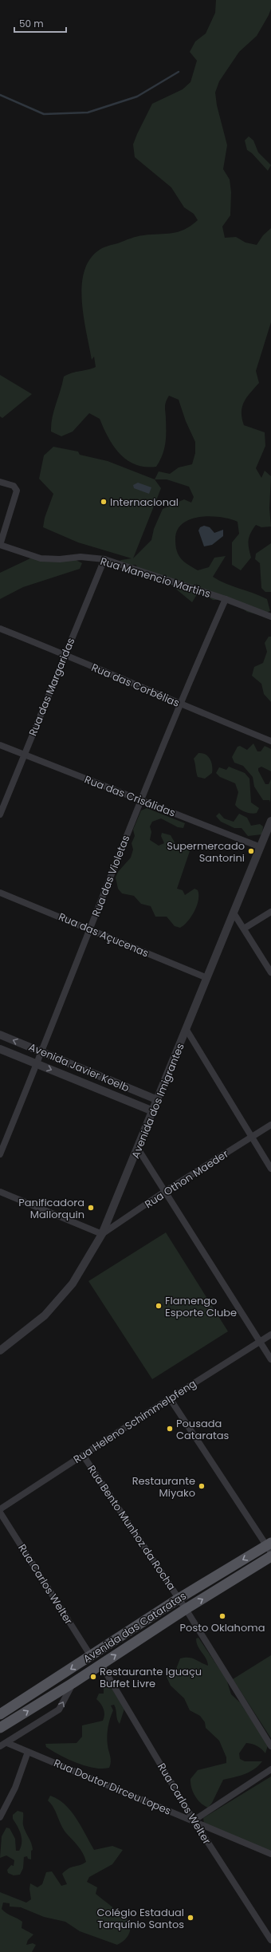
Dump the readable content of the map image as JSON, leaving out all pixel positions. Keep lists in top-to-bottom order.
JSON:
{
  "streets": {
    "main road": ["Avenida das Cataratas"],
    "street": [
      "Rua Manencio Martins",
      "Rua das Corbélias",
      "Rua das Margaridas",
      "Rua das Crisálidas",
      "Rua das Violetas",
      "Rua das Açucenas",
      "Avenida Javier Koelb",
      "Avenida dos Imigrantes",
      "Rua Othon Maeder",
      "Rua Heleno Schimmelpfeng",
      "Rua Bento Munhoz da Rocha",
      "Rua Carlos Welter",
      "Rua Doutor Dirceu Lopes"
    ]
  },
  "crossings": [
    ["Rua Manencio Martins", "Rua das Margaridas"],
    ["Rua Manencio Martins", "Rua das Violetas"],
    ["Rua das Corbélias", "Rua das Margaridas"],
    ["Rua das Corbélias", "Rua das Violetas"],
    ["Rua das Margaridas", "Rua das Crisálidas"],
    ["Rua das Crisálidas", "Rua das Violetas"],
    ["Rua das Crisálidas", "Avenida dos Imigrantes"],
    ["Rua das Violetas", "Rua das Açucenas"],
    ["Rua das Violetas", "Avenida Javier Koelb"],
    ["Rua das Açucenas", "Avenida dos Imigrantes"],
    ["Avenida Javier Koelb", "Avenida dos Imigrantes"],
    ["Avenida dos Imigrantes", "Rua Othon Maeder"],
    ["Rua Heleno Schimmelpfeng", "Rua Bento Munhoz da Rocha"],
    ["Rua Bento Munhoz da Rocha", "Avenida das Cataratas"],
    ["Rua Carlos Welter", "Avenida das Cataratas"],
    ["Rua Carlos Welter", "Rua Doutor Dirceu Lopes"],
    ["Avenida das Cataratas", "Rua Doutor Dirceu Lopes"]
  ],
  "places": [
    "Internacional",
    "Supermercado Santorini",
    "Panificadora Mallorquin",
    "Flamengo Esporte Clube",
    "Pousada Cataratas",
    "Restaurante Miyako",
    "Posto Oklahoma",
    "Restaurante Iguaçu Buffet Livre",
    "Colégio Estadual Tarquínio Santos"
  ],
  "scale_bar": "50 m"
}
